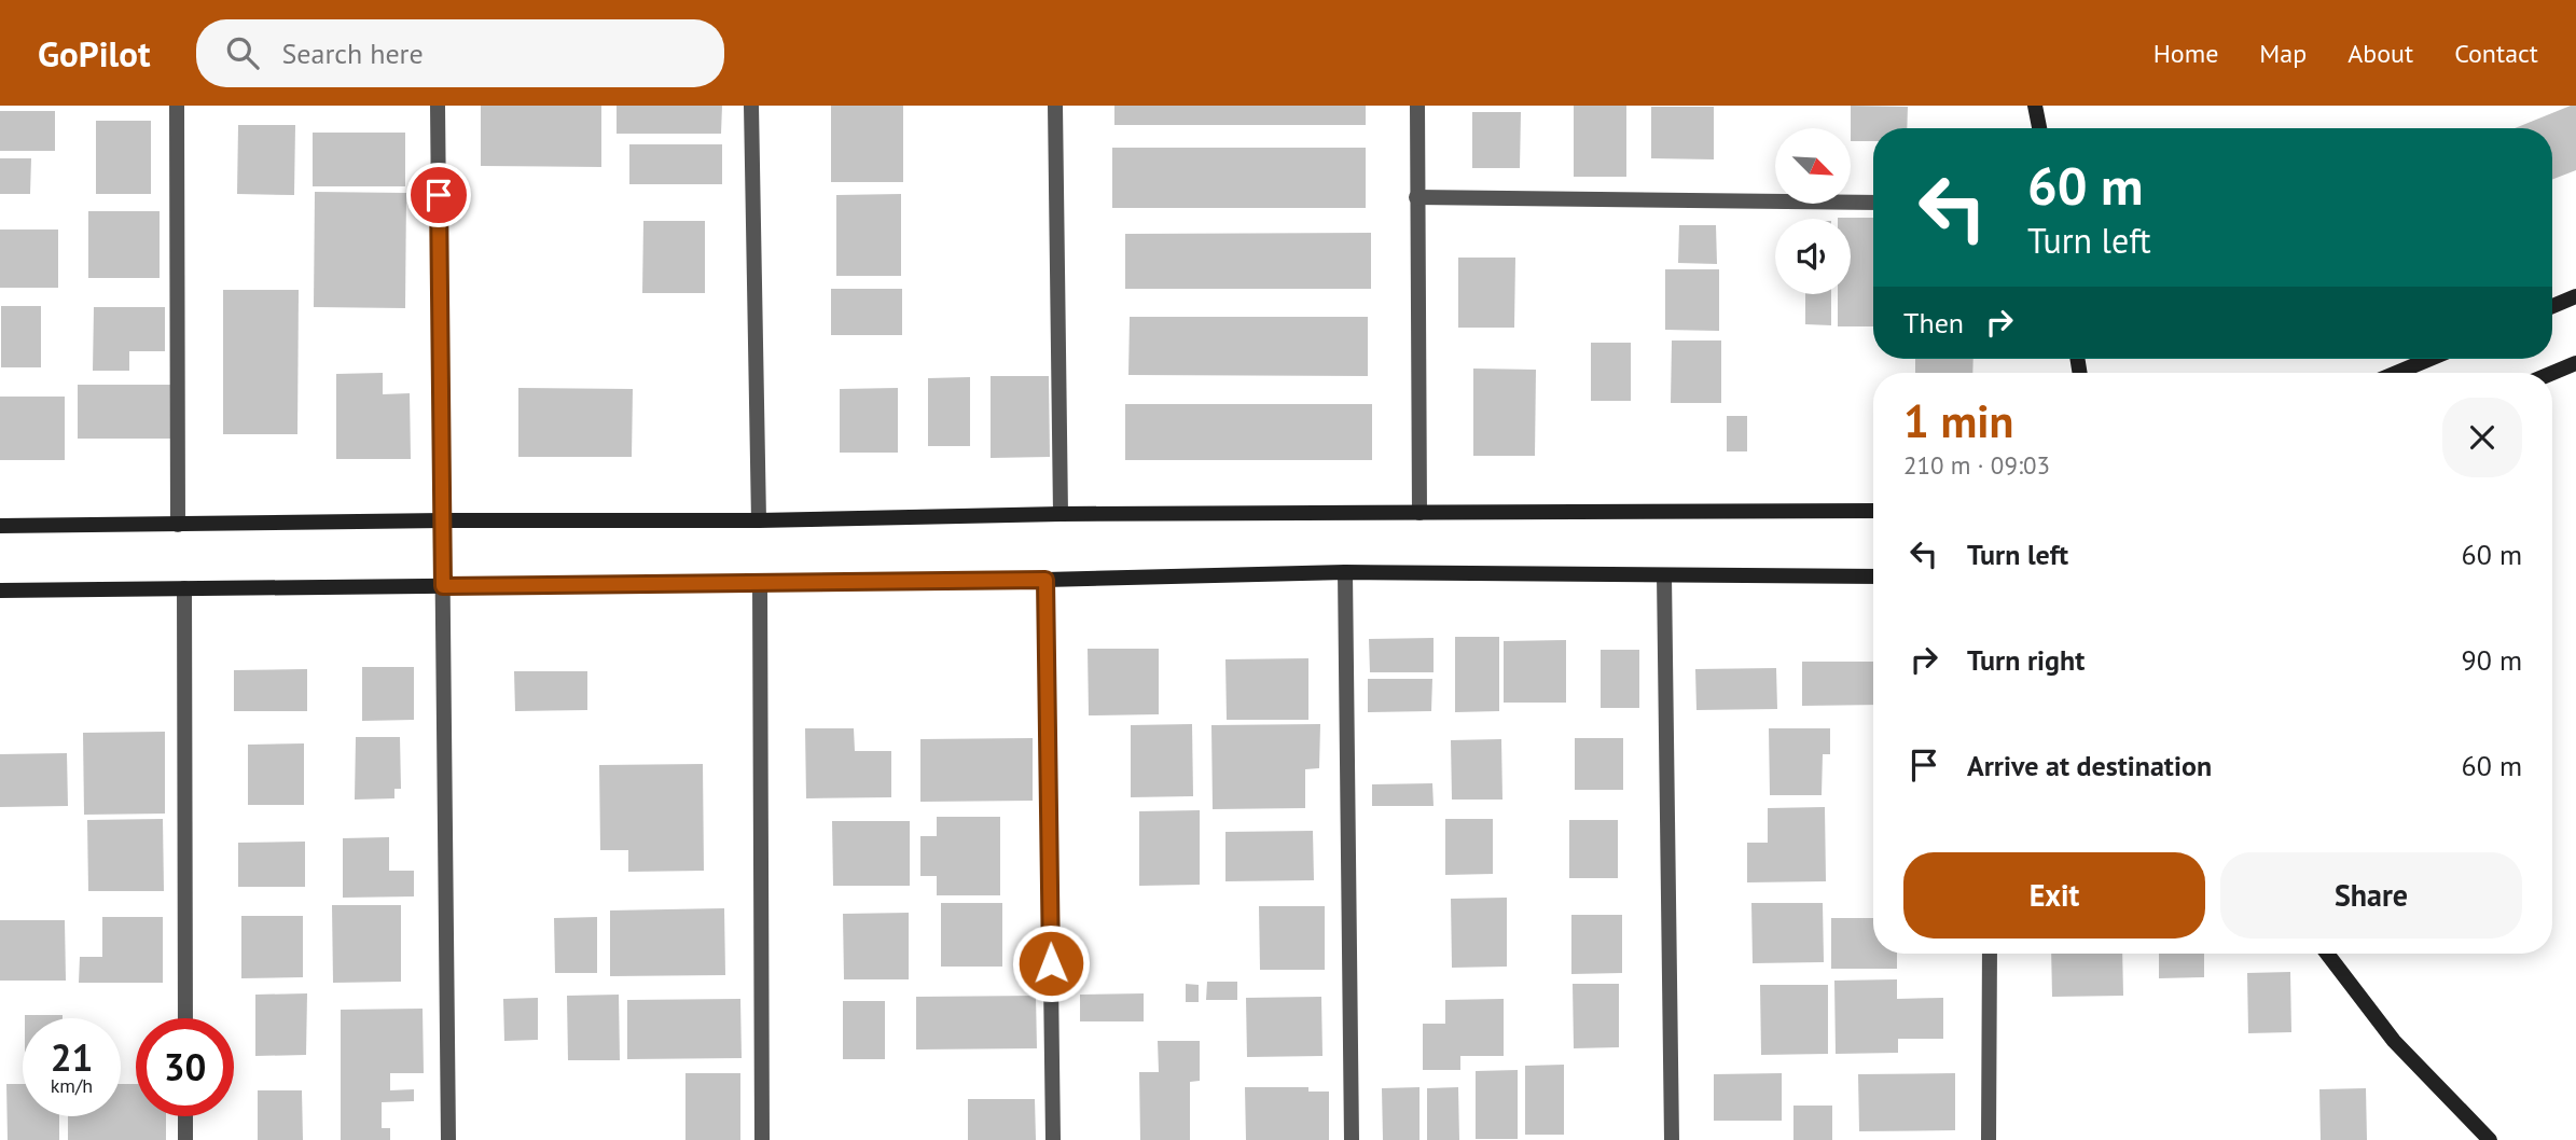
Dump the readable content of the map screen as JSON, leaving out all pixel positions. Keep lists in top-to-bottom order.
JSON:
{
  "north": "bottom right",
  "page": {
    "header": "GoPilot",
    "search": "Search here",
    "nav": [
      "Home",
      "Map",
      "About",
      "Contact"
    ],
    "turn": ["60 m", "Turn left"],
    "then": "Then",
    "heading": ["1 min", "210 m · 09:03"],
    "list": [
      {
        "name": "Turn left",
        "value": "60 m"
      },
      {
        "name": "Turn right",
        "value": "90 m"
      },
      {
        "name": "Arrive at destination",
        "value": "60 m"
      }
    ],
    "buttons": ["Exit", "Share"],
    "speed": "21 km/h",
    "limit": "30"
  }
}
